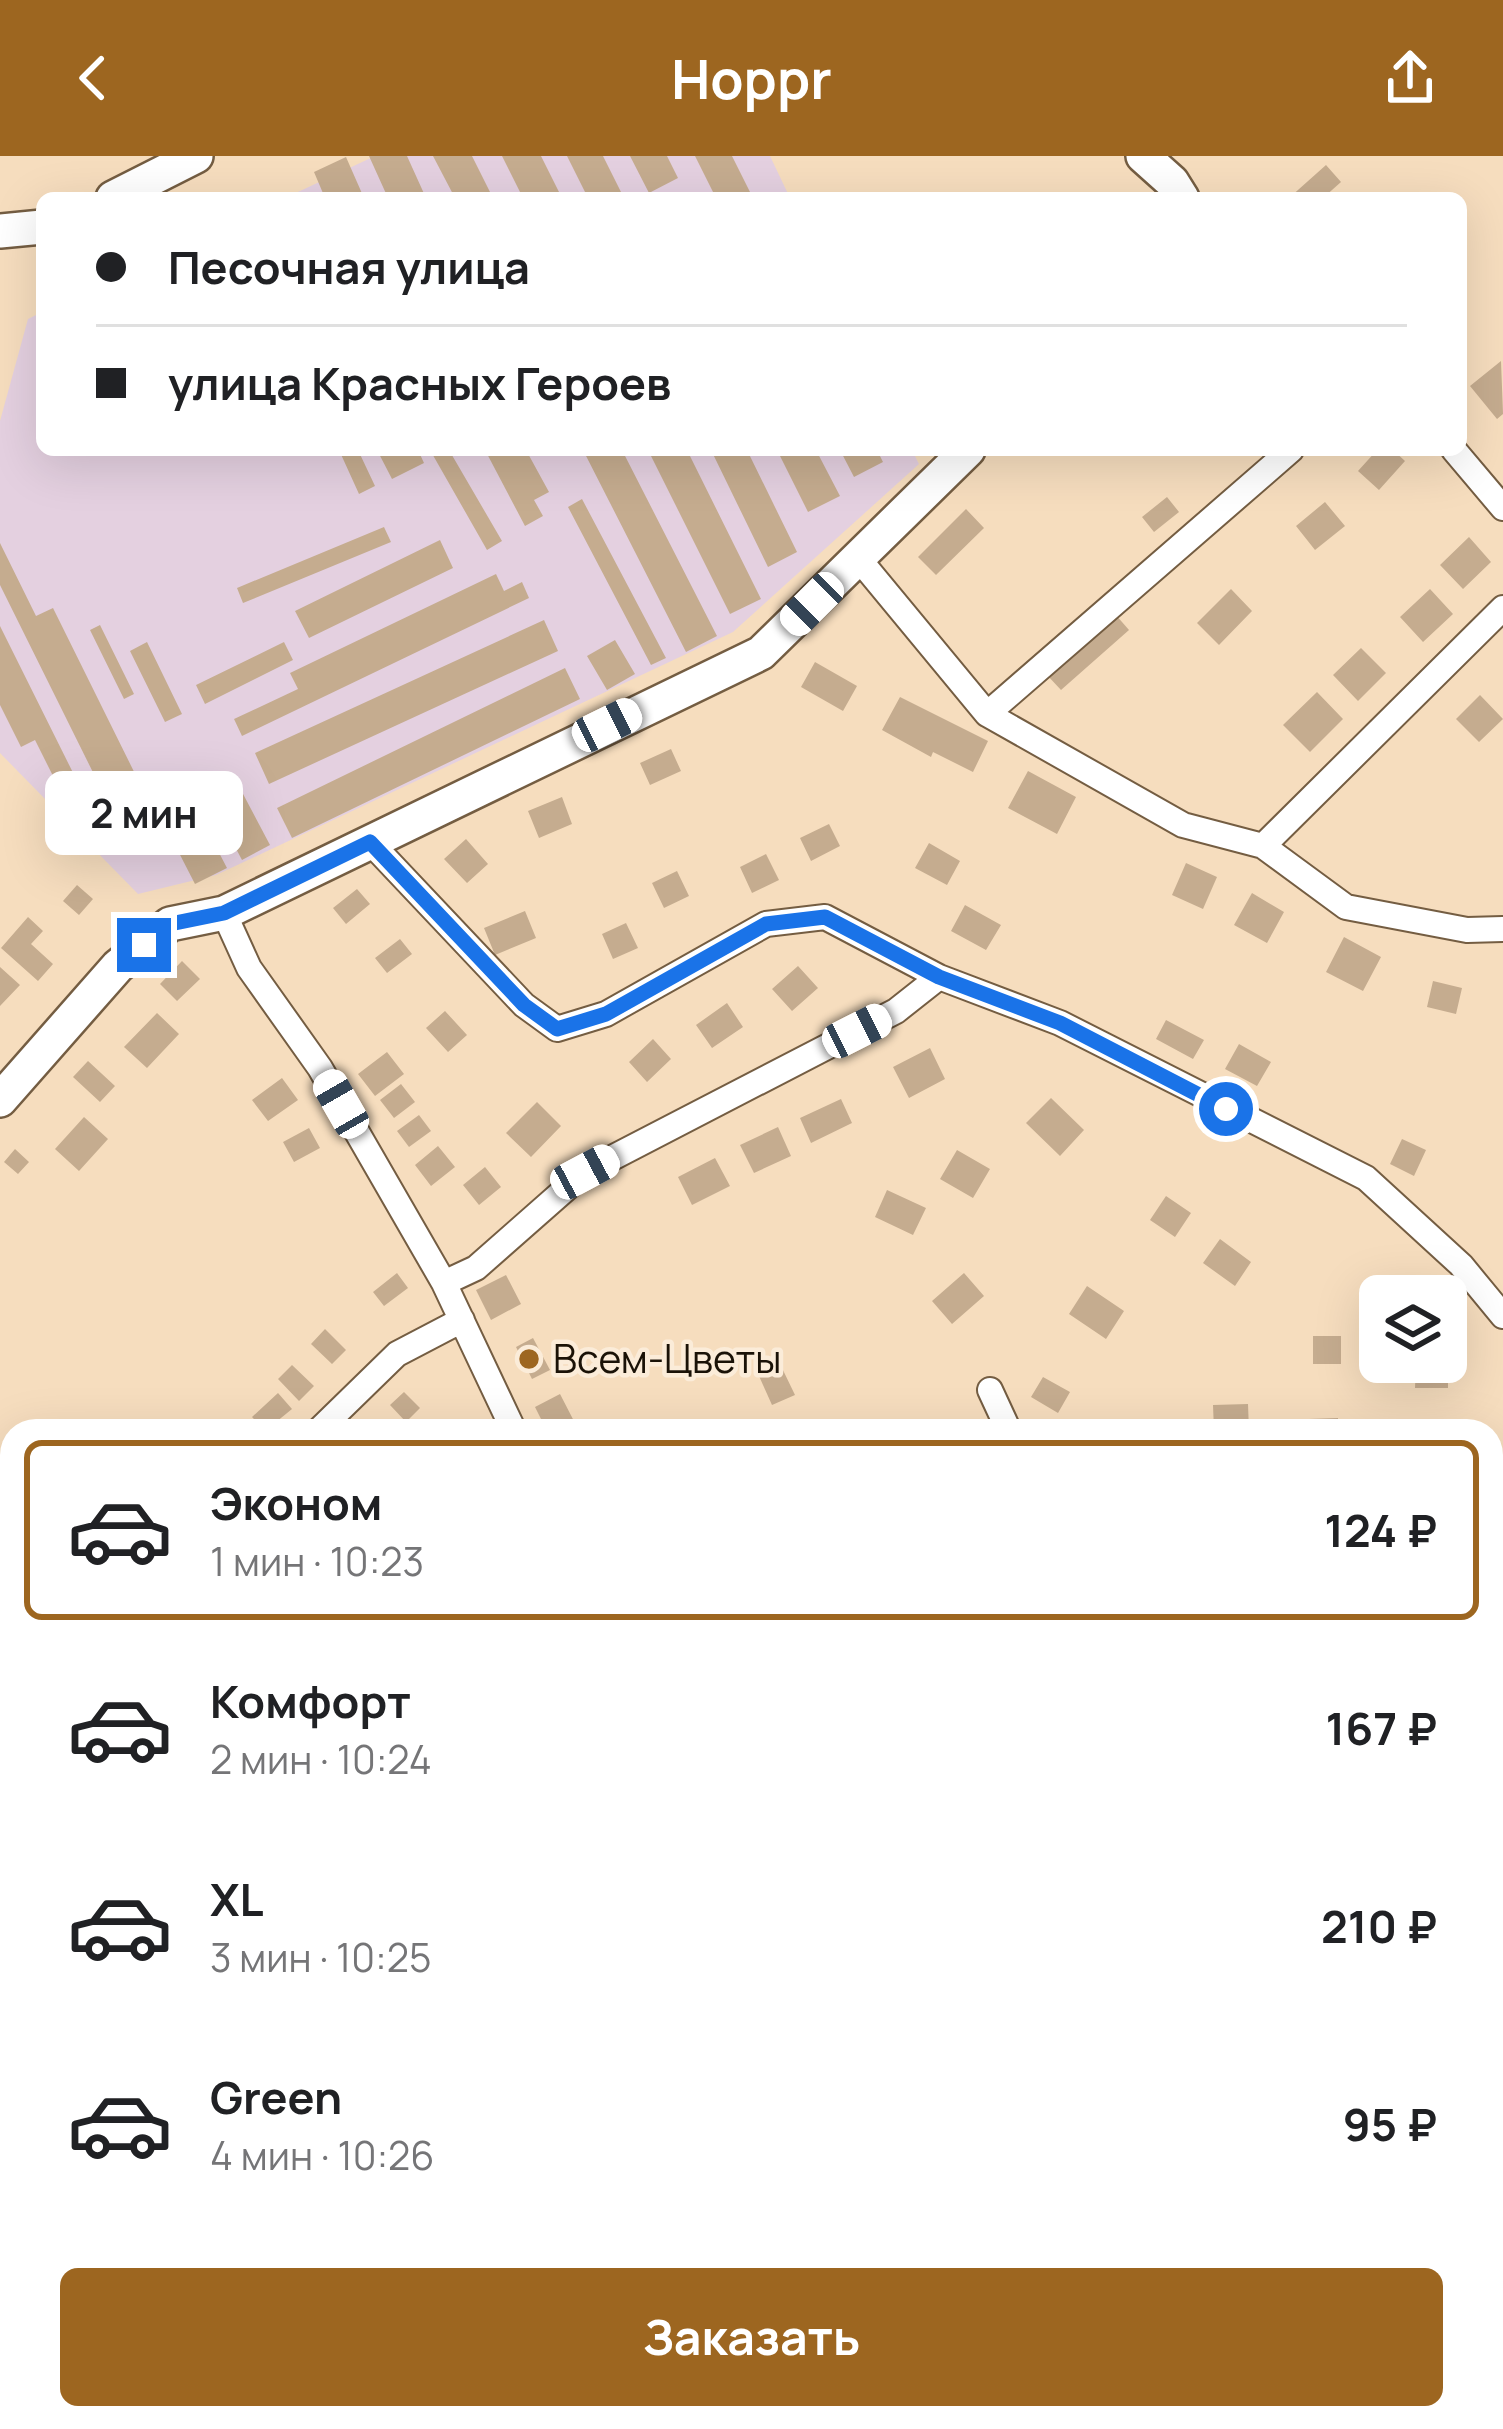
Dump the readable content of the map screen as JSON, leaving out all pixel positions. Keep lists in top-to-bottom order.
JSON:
{
  "places": ["Всем-Цветы"],
  "page": {
    "header": "Hoppr",
    "banner": ["Песочная улица", "улица Красных Героев"],
    "bubble": "2 мин",
    "list": [
      {
        "name": "Эконом",
        "note": "1 мин · 10:23",
        "value": "124 ₽"
      },
      {
        "name": "Комфорт",
        "note": "2 мин · 10:24",
        "value": "167 ₽"
      },
      {
        "name": "XL",
        "note": "3 мин · 10:25",
        "value": "210 ₽"
      },
      {
        "name": "Green",
        "note": "4 мин · 10:26",
        "value": "95 ₽"
      }
    ],
    "buttons": "Заказать"
  }
}
